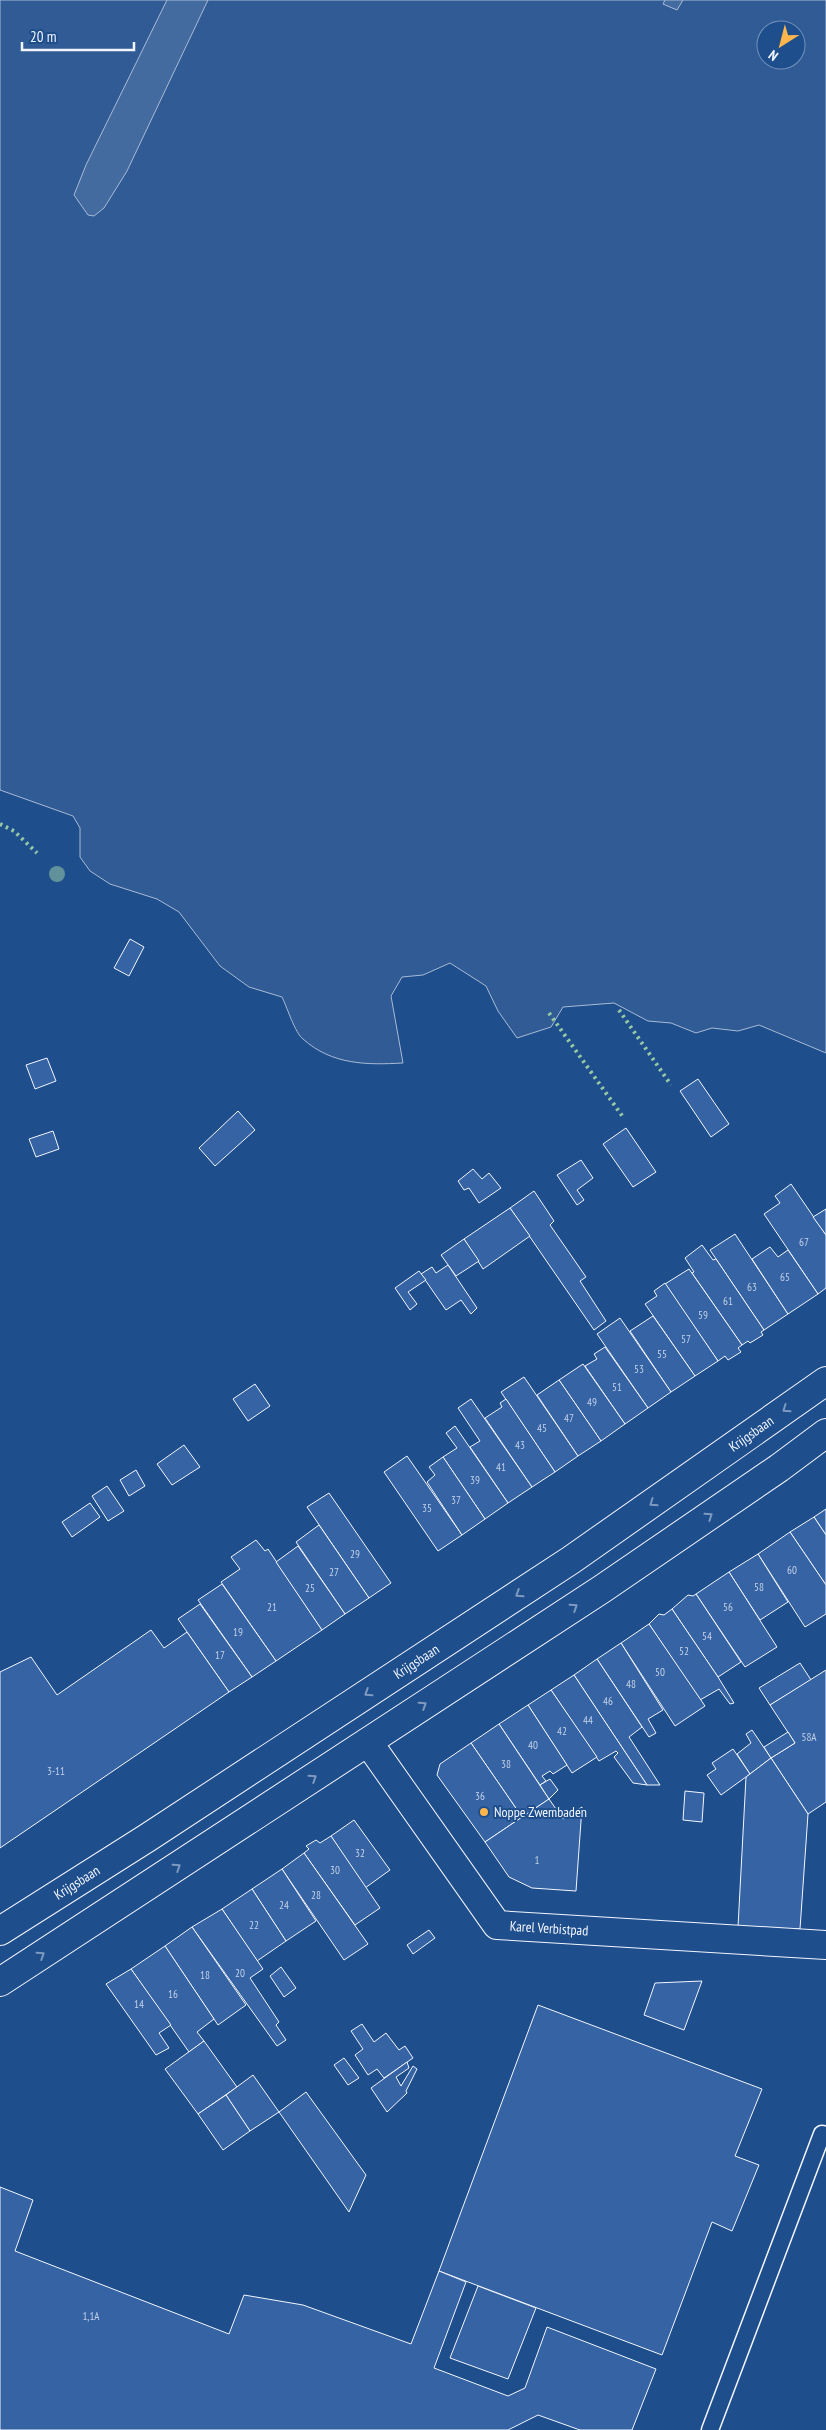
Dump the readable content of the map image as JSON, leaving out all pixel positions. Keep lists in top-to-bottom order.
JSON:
{
  "streets": {
    "main road": ["Krijgsbaan", "Karel Verbistpad"]
  },
  "places": ["Noppe Zwembaden"],
  "house_numbers": [
    "67",
    "65",
    "63",
    "61",
    "59",
    "57",
    "55",
    "53",
    "51",
    "49",
    "47",
    "45",
    "43",
    "41",
    "39",
    "37",
    "35",
    "29",
    "60",
    "27",
    "58",
    "25",
    "21",
    "56",
    "19",
    "54",
    "52",
    "17",
    "50",
    "48",
    "46",
    "44",
    "42",
    "58A",
    "40",
    "38",
    "3-11",
    "36",
    "32",
    "1",
    "30",
    "28",
    "24",
    "22",
    "20",
    "18",
    "16",
    "14",
    "1,1A"
  ],
  "scale_bar": "20 m",
  "north": "bottom left"
}
